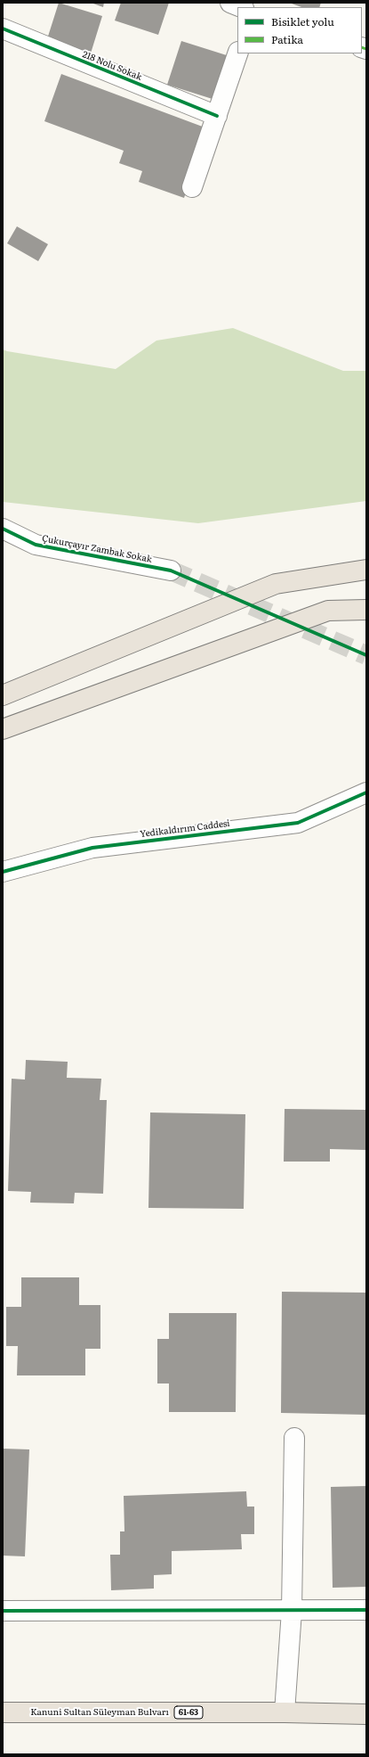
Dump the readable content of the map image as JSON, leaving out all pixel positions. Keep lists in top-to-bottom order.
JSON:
{
  "streets": {
    "main road": ["Kanuni Sultan Süleyman Bulvarı", "61-63"],
    "street": ["218 Nolu Sokak", "Çukurçayır Zambak Sokak", "Yedikaldırım Caddesi"]
  },
  "legend": ["Bisiklet yolu", "Patika"]
}
